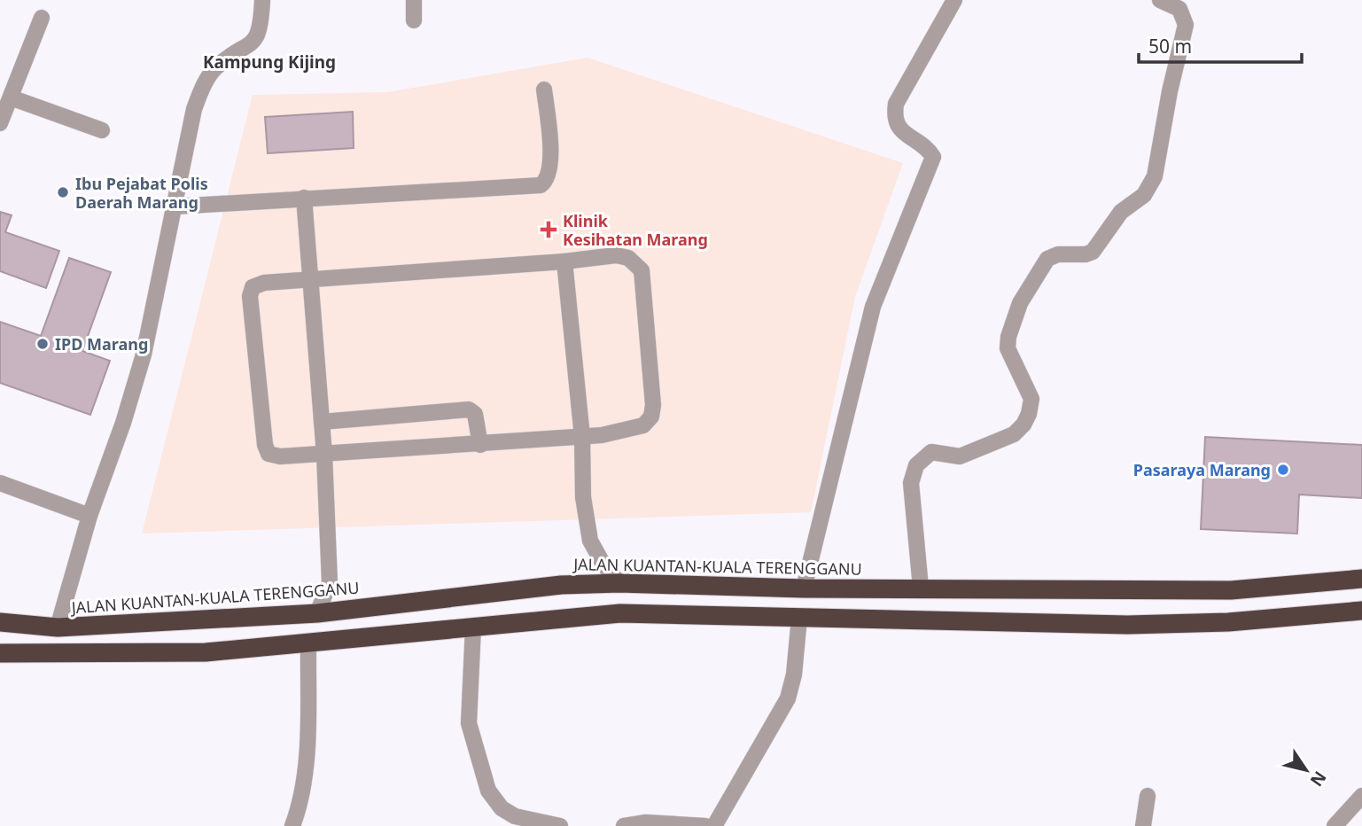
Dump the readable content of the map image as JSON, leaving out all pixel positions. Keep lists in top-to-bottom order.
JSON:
{
  "streets": {
    "highway": ["JALAN KUANTAN-KUALA TERENGGANU"]
  },
  "districts": ["Kampung Kijing"],
  "places": {
    "other": ["Ibu Pejabat Polis Daerah Marang", "IPD Marang", "Pasaraya Marang"],
    "health": ["Klinik Kesihatan Marang"]
  },
  "scale_bar": "50 m",
  "north": "bottom right"
}
